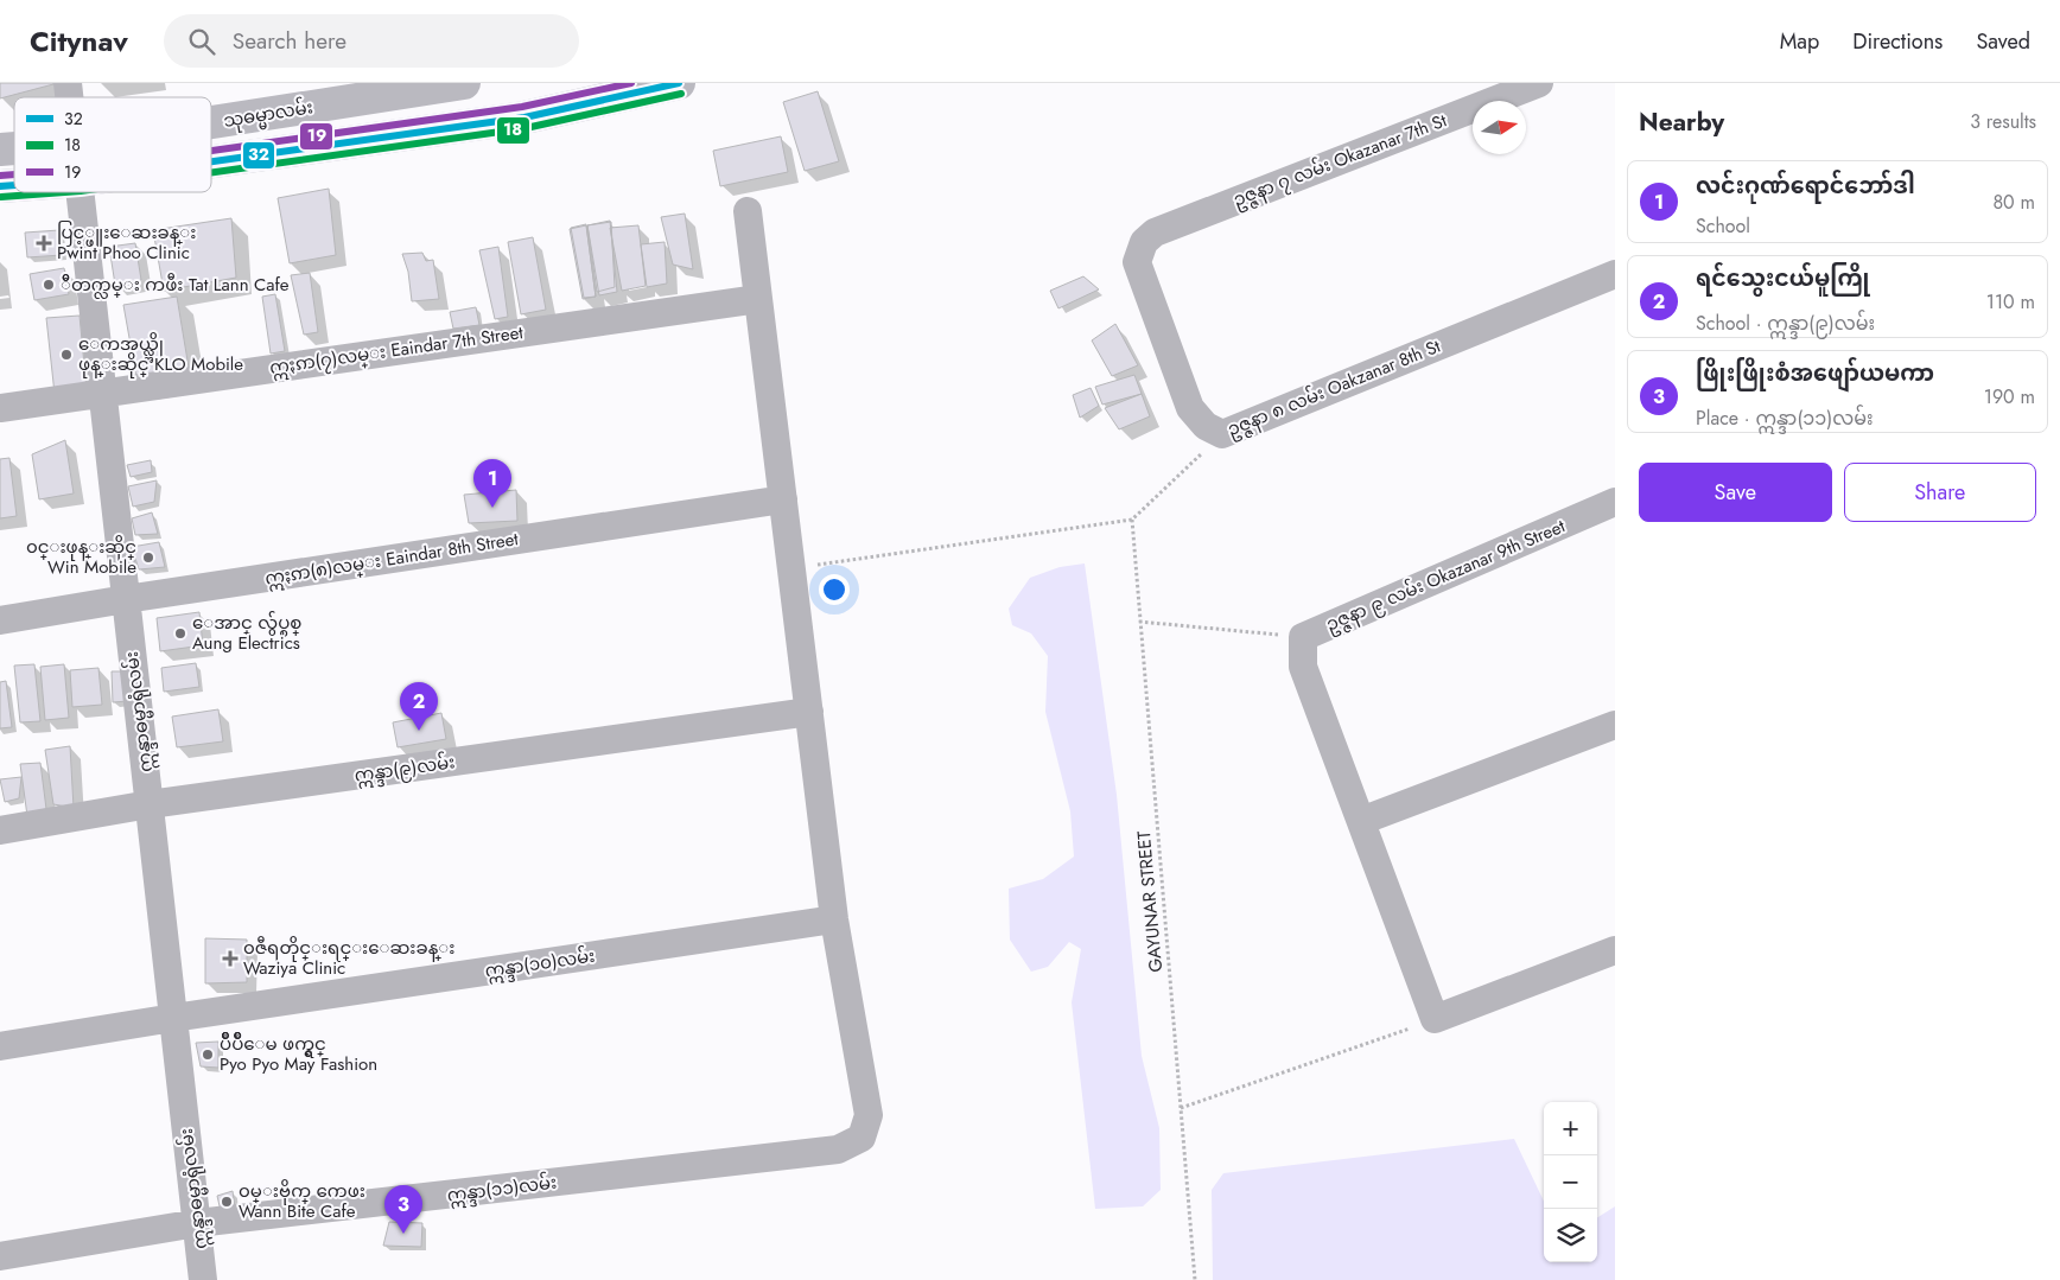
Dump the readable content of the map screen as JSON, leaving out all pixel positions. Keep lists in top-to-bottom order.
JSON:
{
  "streets": {
    "main road": ["သုဓမ္မာလမ်း"],
    "street": [
      "ဥဇ္ဇနာ ၇ လမ်း Okazanar 7th St",
      "ဣႏၵာ(၇)လမ္း Eaindar 7th Street",
      "ဥဇ္ဇနာ ၈ လမ်း Oakzanar 8th St",
      "ဣႏၵာ(၈)လမ္း Eaindar 8th Street",
      "ဥဇ္ဇနာ ၉ လမ်း Okazanar 9th Street",
      "ဣန္ဒာဓမ္မာရုံလမ်း",
      "ဣန္ဒာ(၉)လမ်း",
      "ဣန္ဒာ(၁၀)လမ်း",
      "ဣန္ဒာ(၁၁)လမ်း"
    ],
    "path": ["GAYUNAR STREET"]
  },
  "crossings": [
    ["ဥဇ္ဇနာ ၇ လမ်း Okazanar 7th St", "ဥဇ္ဇနာ ၈ လမ်း Oakzanar 8th St"],
    ["ဣႏၵာ(၇)လမ္း Eaindar 7th Street", "ဣန္ဒာဓမ္မာရုံလမ်း"],
    ["ဣႏၵာ(၈)လမ္း Eaindar 8th Street", "ဣန္ဒာဓမ္မာရုံလမ်း"],
    ["ဣန္ဒာဓမ္မာရုံလမ်း", "ဣန္ဒာ(၉)လမ်း"],
    ["ဣန္ဒာဓမ္မာရုံလမ်း", "ဣန္ဒာ(၁၀)လမ်း"],
    ["ဣန္ဒာဓမ္မာရုံလမ်း", "ဣန္ဒာ(၁၁)လမ်း"],
    ["ဣန္ဒာ(၁၀)လမ်း", "ဣန္ဒာ(၁၁)လမ်း"]
  ],
  "places": {
    "health": ["ပြင့္ဖူးေဆးခန္း Pwint Phoo Clinic", "၀ဇီရတိုင္းရင္းေဆးခန္း Waziya Clinic"],
    "other": [
      "ိီတက္လမ္း ကဖီး Tat Lann Cafe",
      "ေကအယ္လ္အို ဖုန္းဆိုင္ KLO Mobile",
      "၀င္းဖုန္းဆိုင္ Win Mobile",
      "ေအာင္ လ်ွပ္စစ္ Aung Electrics",
      "ပ်ိဳပ်ိဳေမ ဖက္ရွင္ Pyo Pyo May Fashion",
      "၀မ္းဗိုက္ ကေဖး Wann Bite Cafe"
    ]
  },
  "lines": ["transit line 32", "transit line 19", "transit line 18"],
  "legend": ["32", "18", "19"],
  "north": "right",
  "page": {
    "header": "Citynav",
    "search": "Search here",
    "nav": ["Map", "Directions", "Saved"],
    "heading": ["Nearby", "3 results"],
    "list": [
      {
        "mark": "1",
        "name": "လင်းဂုဏ်ရောင်ဘော်ဒါ",
        "note": "School",
        "value": "80 m"
      },
      {
        "mark": "2",
        "name": "ရင်သွေးငယ်မူကြို",
        "note": "School · ဣန္ဒာ(၉)လမ်း",
        "value": "110 m"
      },
      {
        "mark": "3",
        "name": "ဖြိုးဖြိုးစံအဖျော်ယမကာ",
        "note": "Place · ဣန္ဒာ(၁၁)လမ်း",
        "value": "190 m"
      }
    ],
    "buttons": ["Save", "Share"],
    "pins": ["1", "2", "3"],
    "map_buttons": ["+", "−"]
  }
}
